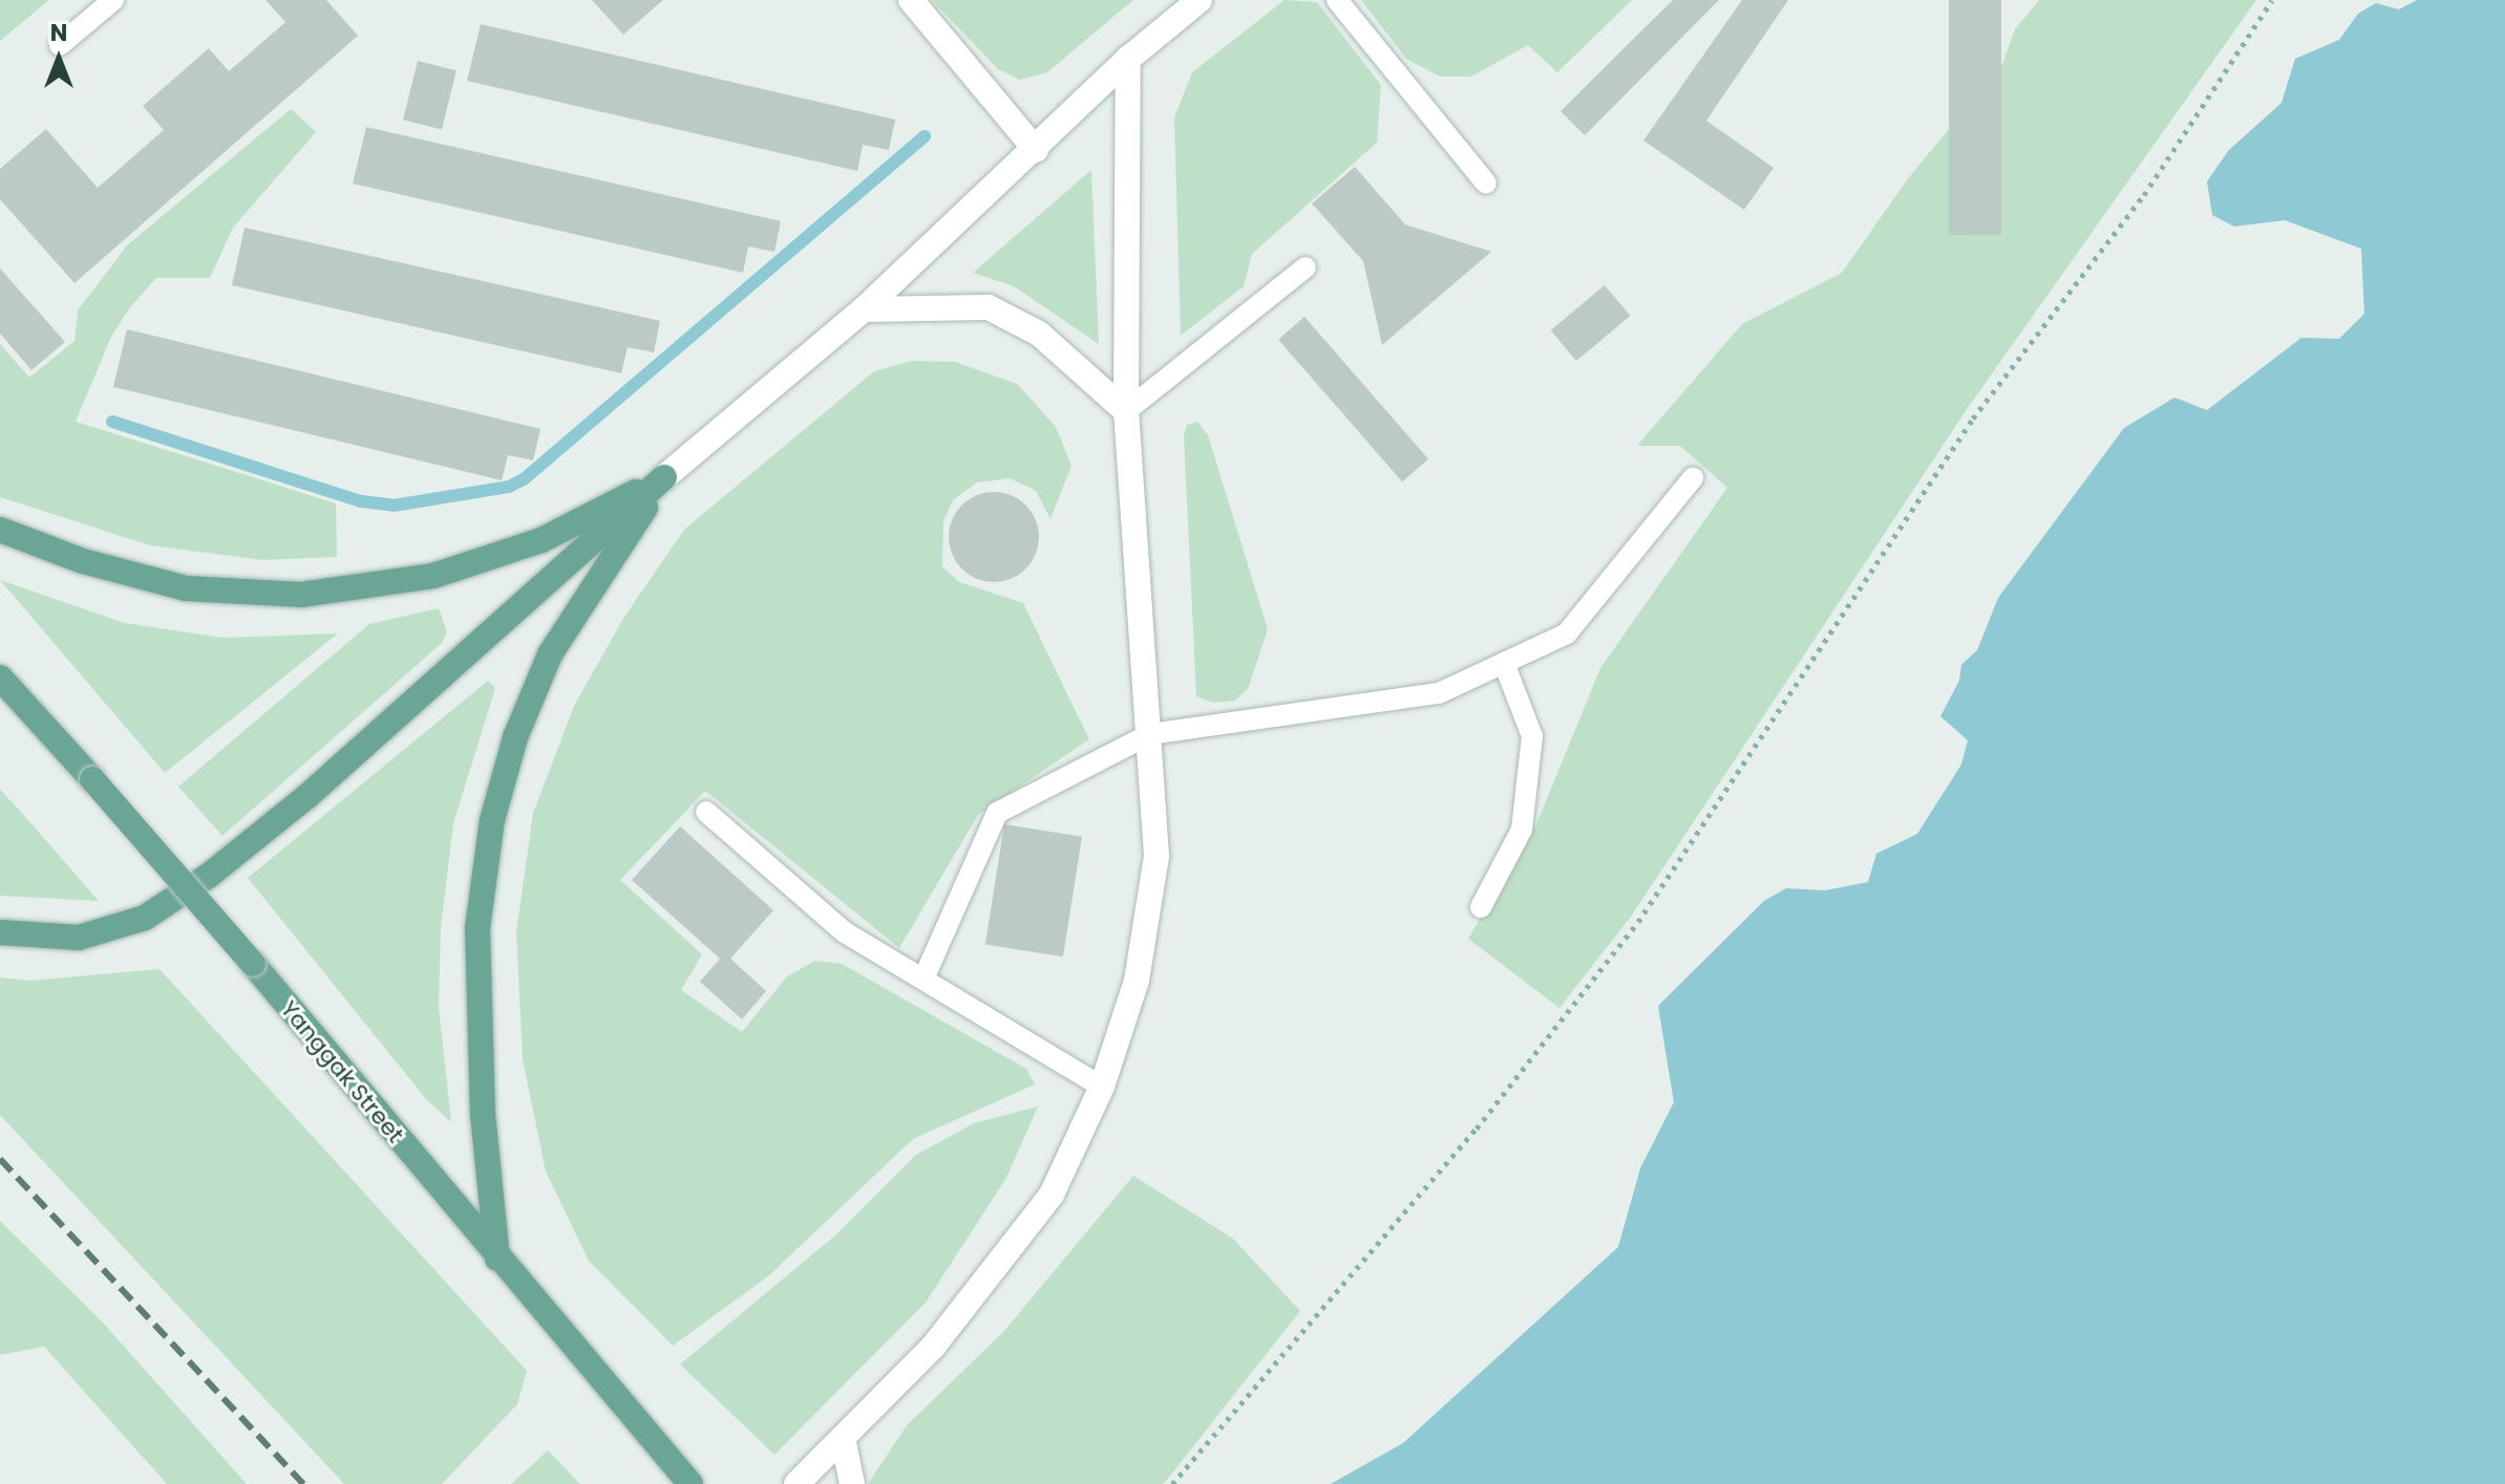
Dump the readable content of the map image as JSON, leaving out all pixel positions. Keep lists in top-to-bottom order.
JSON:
{
  "streets": {
    "main road": ["Yanggak Street"]
  },
  "north": "top"
}
